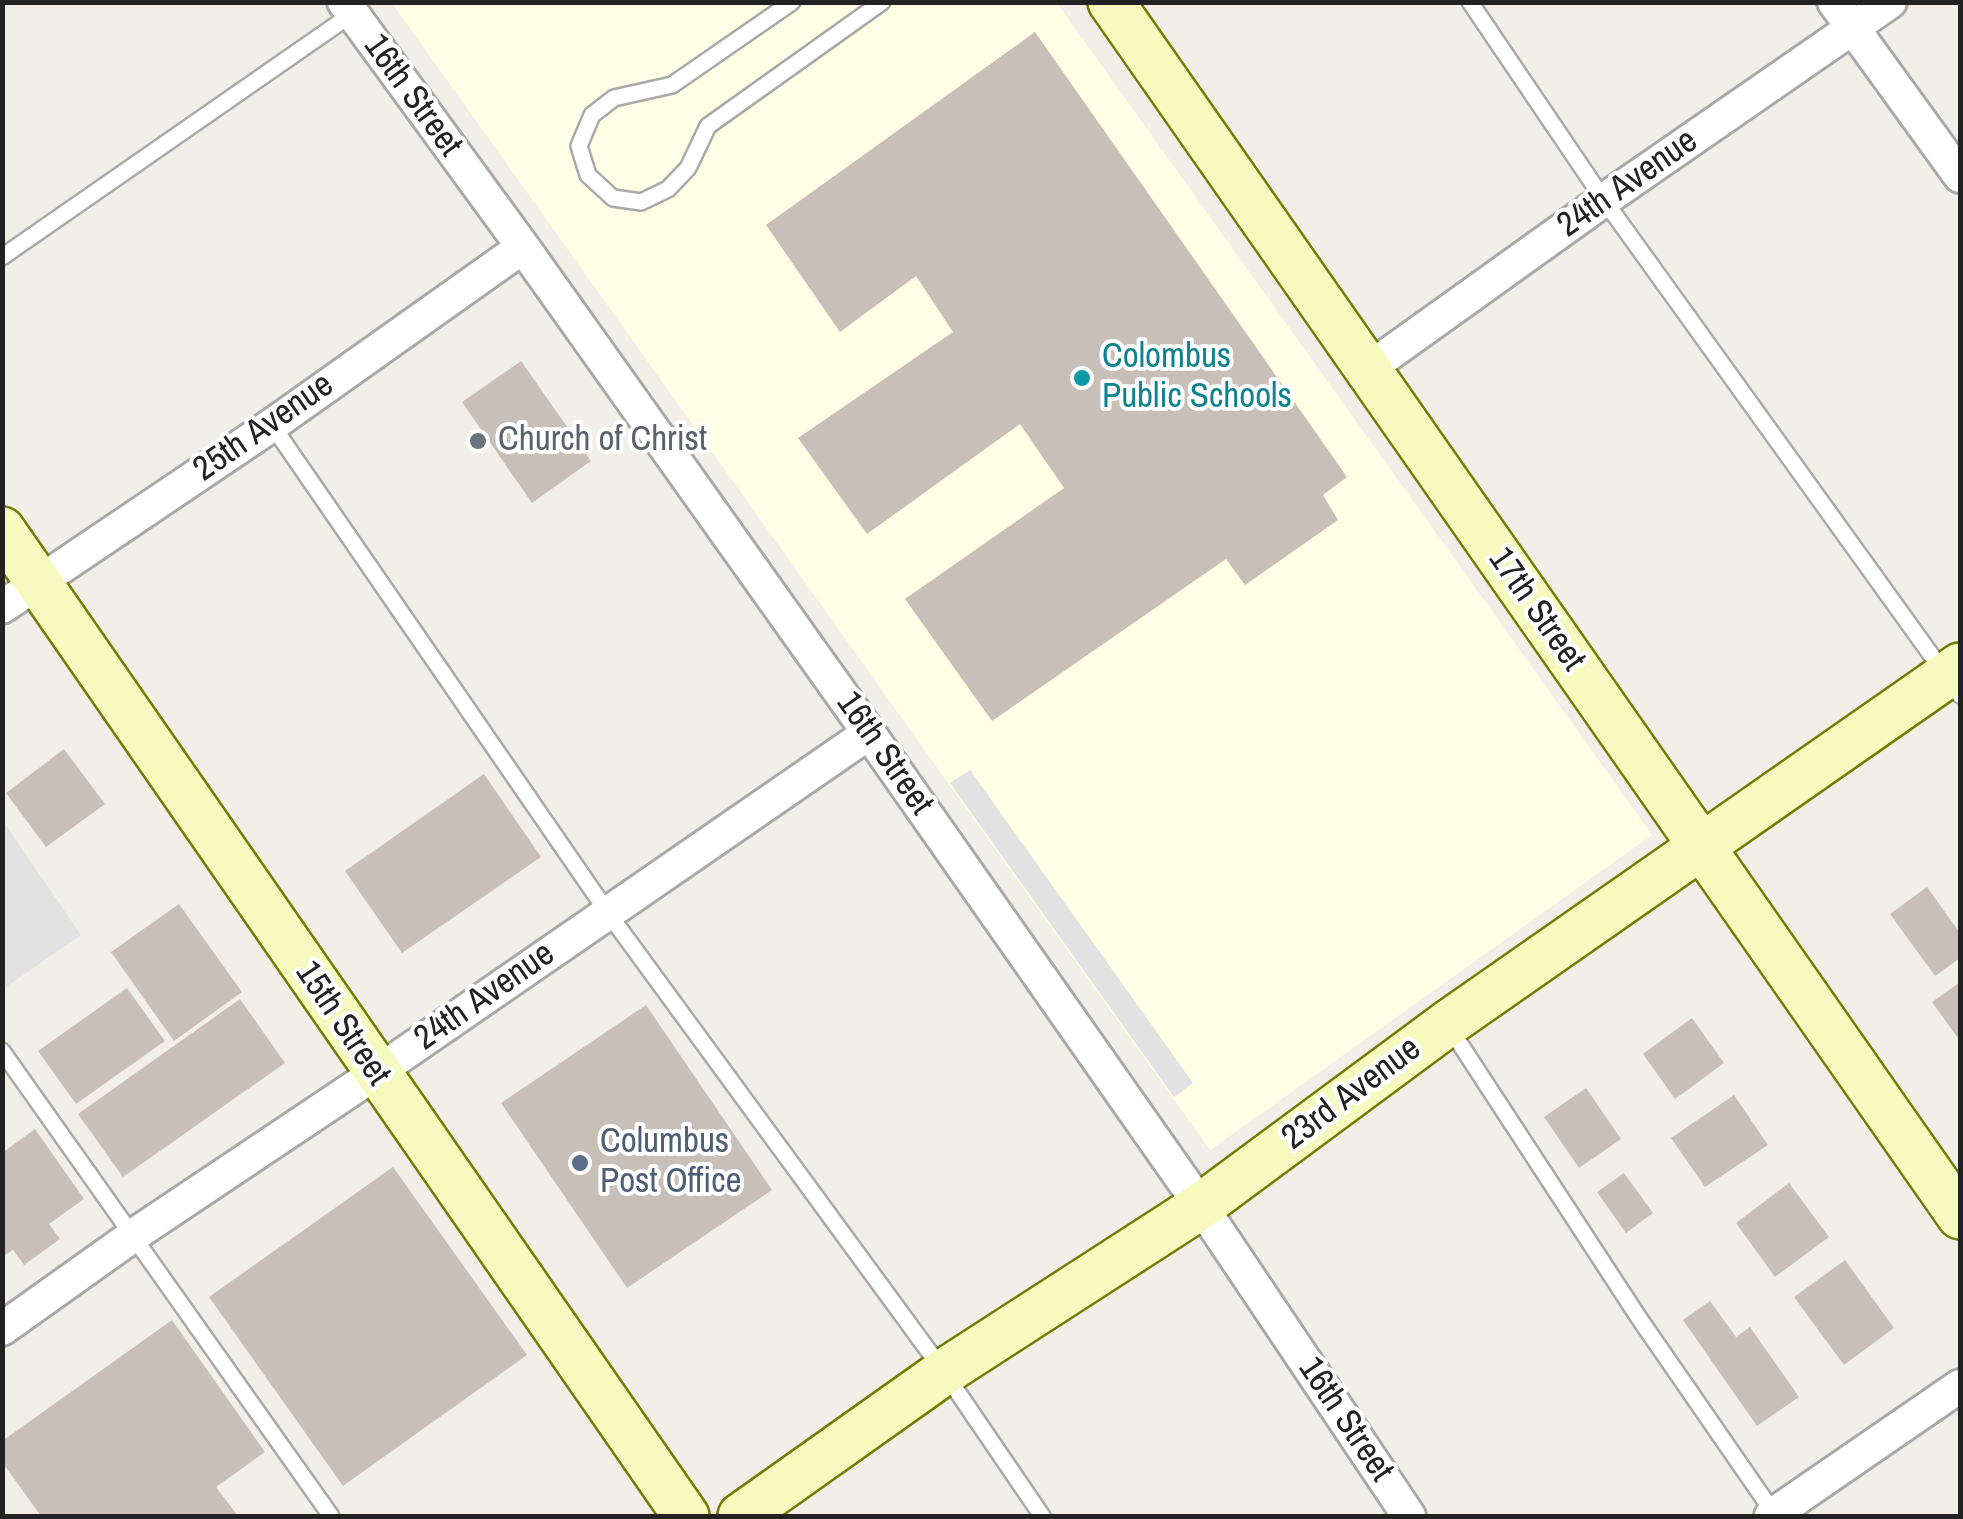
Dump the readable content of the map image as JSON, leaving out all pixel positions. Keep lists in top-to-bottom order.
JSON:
{
  "streets": {
    "main road": ["17th Street", "15th Street", "23rd Avenue"],
    "street": ["16th Street", "24th Avenue", "25th Avenue"]
  },
  "crossings": [
    ["16th Street", "24th Avenue"],
    ["16th Street", "25th Avenue"],
    ["16th Street", "23rd Avenue"],
    ["24th Avenue", "17th Street"],
    ["24th Avenue", "15th Street"],
    ["25th Avenue", "15th Street"],
    ["17th Street", "23rd Avenue"]
  ],
  "places": ["Colombus Public Schools", "Church of Christ", "Columbus Post Office"]
}
